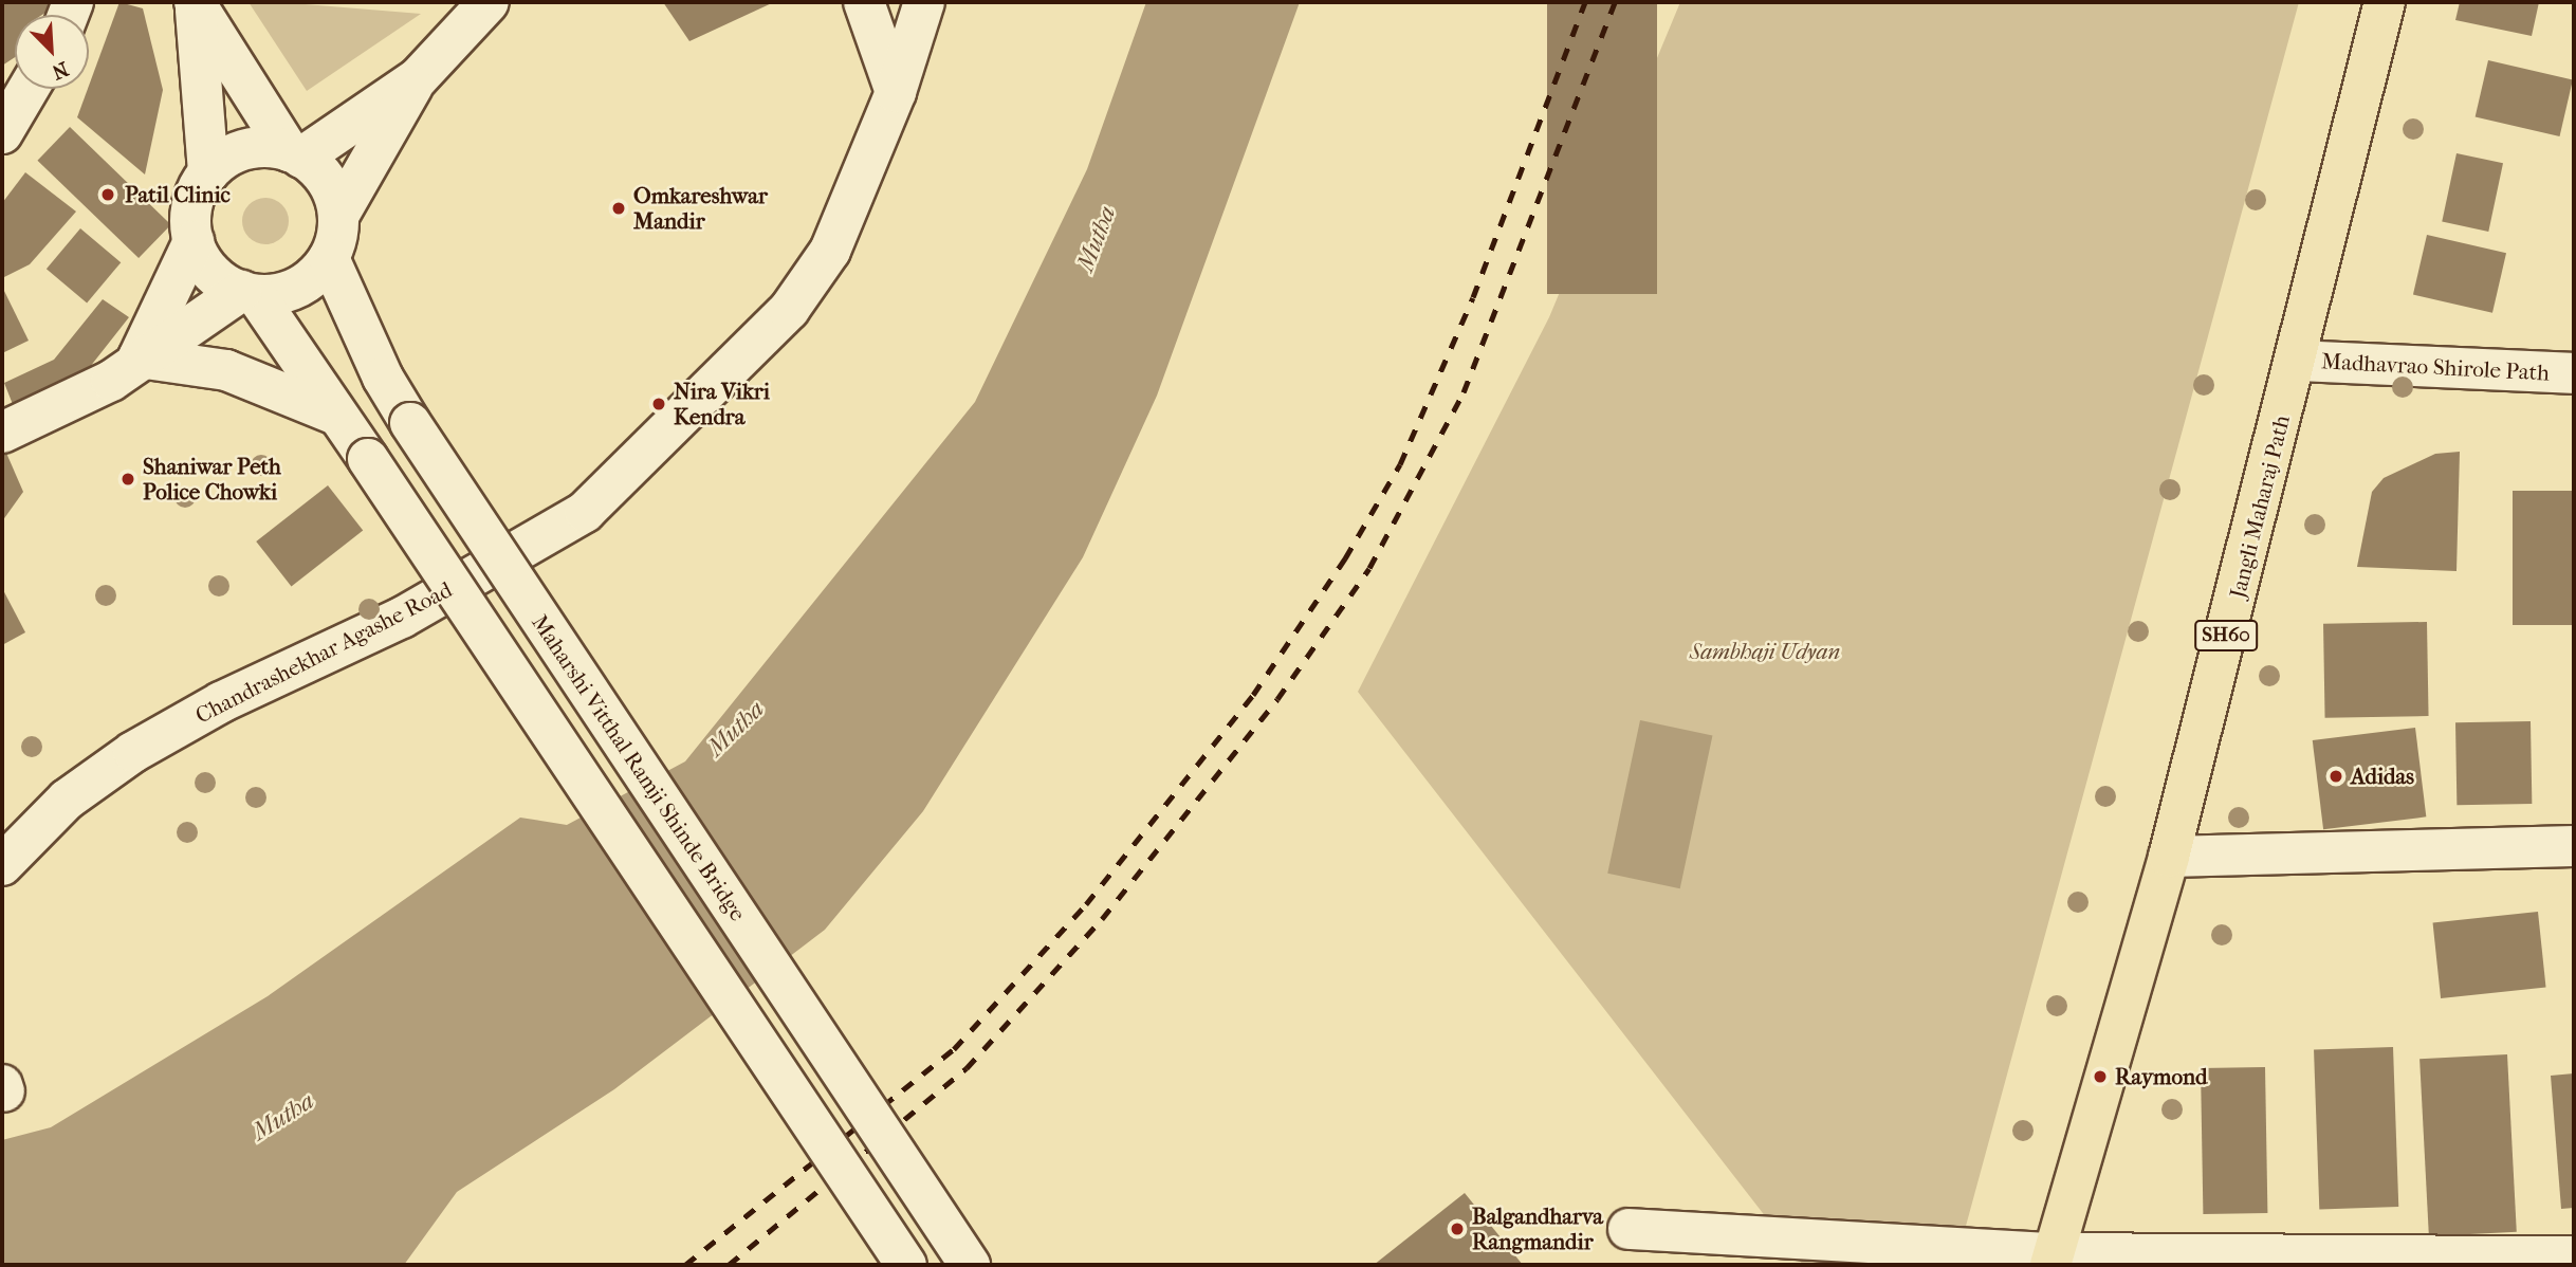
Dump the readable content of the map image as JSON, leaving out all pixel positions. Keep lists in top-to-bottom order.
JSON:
{
  "streets": {
    "main road": ["Jangli Maharaj Path", "SH60"],
    "street": ["Madhavrao Shirole Path", "Chandrashekhar Agashe Road", "Maharshi Vitthal Ramji Shinde Bridge"]
  },
  "crossings": [
    ["Madhavrao Shirole Path", "Jangli Maharaj Path"]
  ],
  "water": ["Mutha"],
  "parks": ["Sambhaji Udyan"],
  "places": [
    "Patil Clinic",
    "Omkareshwar Mandir",
    "Nira Vikri Kendra",
    "Shaniwar Peth Police Chowki",
    "Adidas",
    "Raymond",
    "Balgandharva Rangmandir"
  ],
  "north": "bottom right"
}
